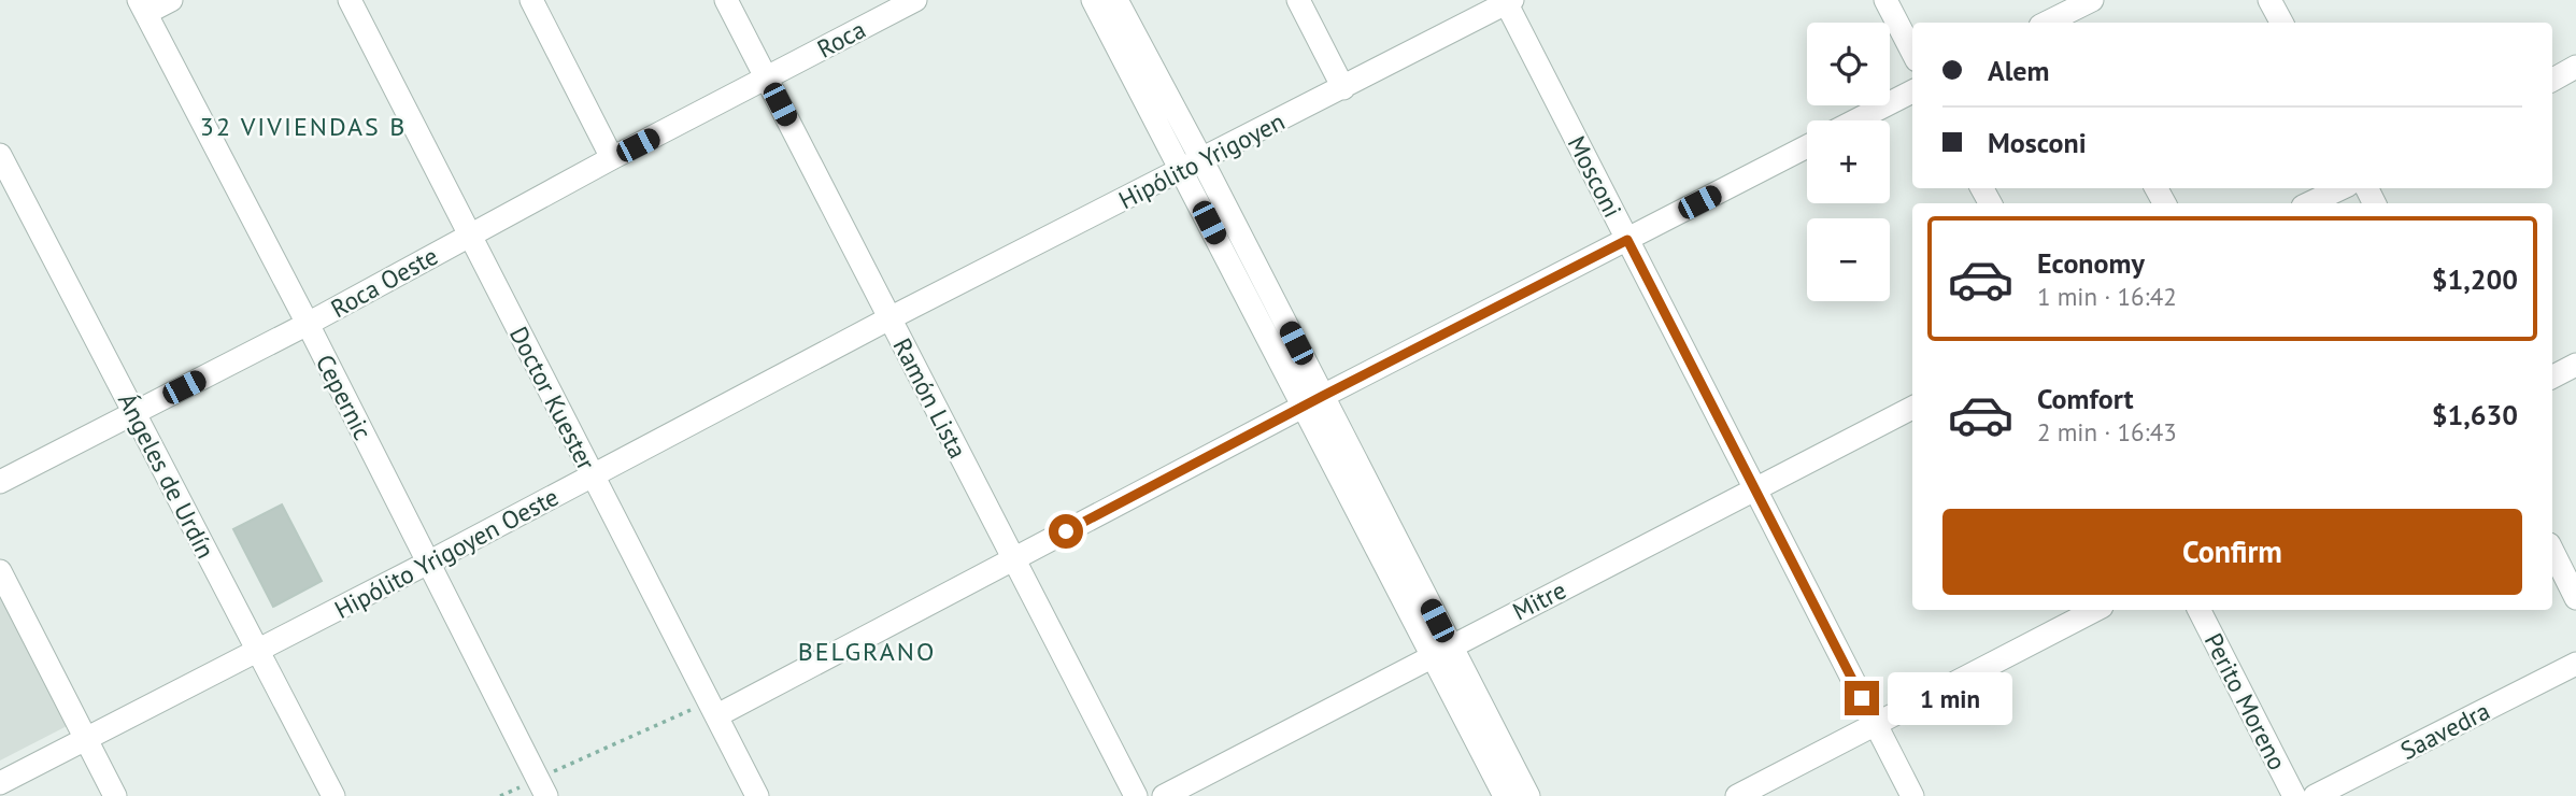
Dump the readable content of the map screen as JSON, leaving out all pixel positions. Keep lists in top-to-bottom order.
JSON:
{
  "streets": {
    "street": [
      "Roca",
      "Hipólito Yrigoyen",
      "Mosconi",
      "Roca Oeste",
      "Cepernic",
      "Doctor Kuester",
      "Ramón Lista",
      "Ángeles de Urdín",
      "Hipólito Yrigoyen Oeste",
      "Mitre",
      "Perito Moreno",
      "Saavedra"
    ]
  },
  "crossings": [
    ["Roca", "Roca Oeste"],
    ["Roca", "Ramón Lista"],
    ["Hipólito Yrigoyen", "Mosconi"],
    ["Hipólito Yrigoyen", "Ramón Lista"],
    ["Hipólito Yrigoyen", "Hipólito Yrigoyen Oeste"],
    ["Mosconi", "Mitre"],
    ["Roca Oeste", "Cepernic"],
    ["Roca Oeste", "Doctor Kuester"],
    ["Roca Oeste", "Ramón Lista"],
    ["Roca Oeste", "Ángeles de Urdín"],
    ["Cepernic", "Hipólito Yrigoyen Oeste"],
    ["Doctor Kuester", "Hipólito Yrigoyen Oeste"],
    ["Ramón Lista", "Hipólito Yrigoyen Oeste"],
    ["Ángeles de Urdín", "Hipólito Yrigoyen Oeste"]
  ],
  "districts": ["32 VIVIENDAS B", "BELGRANO"],
  "page": {
    "map_buttons": ["+", "−"],
    "banner": ["Alem", "Mosconi"],
    "list": [
      {
        "name": "Economy",
        "note": "1 min · 16:42",
        "value": "$1,200"
      },
      {
        "name": "Comfort",
        "note": "2 min · 16:43",
        "value": "$1,630"
      }
    ],
    "buttons": "Confirm",
    "bubble": "1 min"
  }
}
